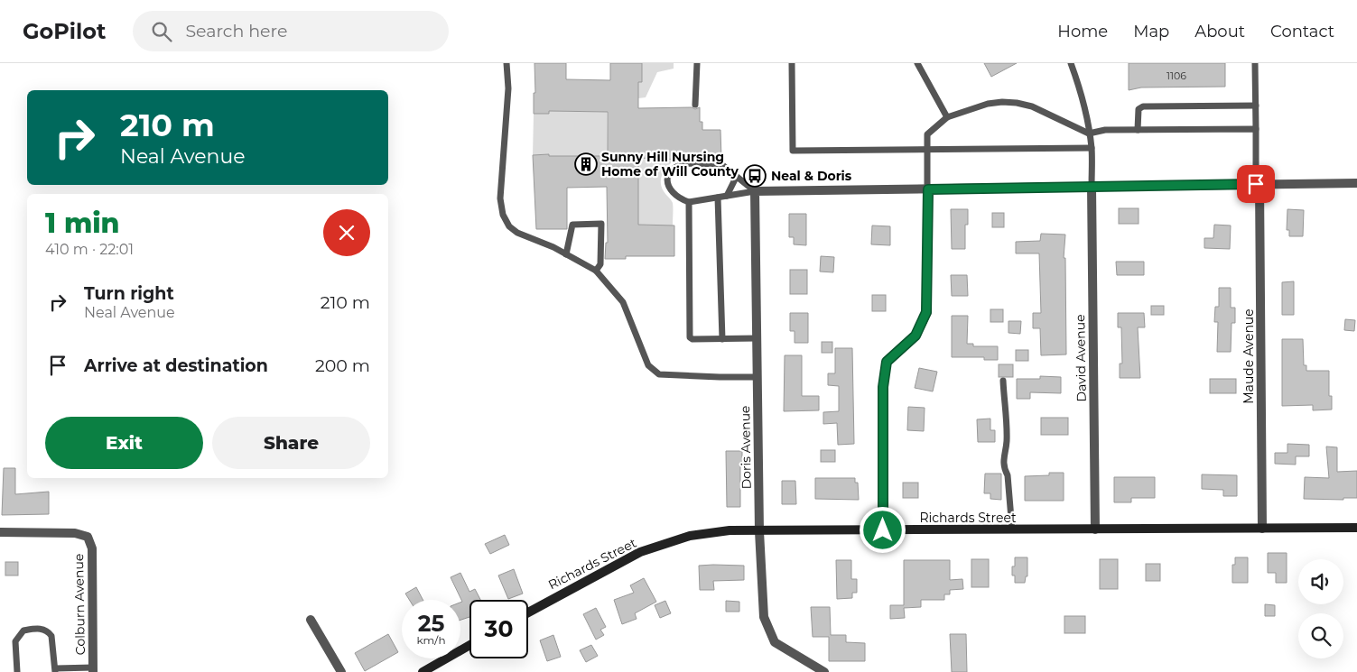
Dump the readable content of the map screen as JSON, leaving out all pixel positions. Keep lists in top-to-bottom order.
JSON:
{
  "streets": {
    "street": [
      "Maude Avenue",
      "David Avenue",
      "Doris Avenue",
      "Richards Street",
      "Colburn Avenue"
    ]
  },
  "crossings": [
    ["Maude Avenue", "Richards Street"],
    ["David Avenue", "Richards Street"],
    ["Doris Avenue", "Richards Street"]
  ],
  "places": {
    "building": ["Sunny Hill Nursing Home of Will County"],
    "bus stop": ["Neal & Doris"]
  },
  "house_numbers": ["1106"],
  "page": {
    "header": "GoPilot",
    "search": "Search here",
    "nav": [
      "Home",
      "Map",
      "About",
      "Contact"
    ],
    "turn": ["210 m", "Neal Avenue"],
    "heading": ["1 min", "410 m · 22:01"],
    "list": [
      {
        "name": "Turn right",
        "note": "Neal Avenue",
        "value": "210 m"
      },
      {
        "name": "Arrive at destination",
        "value": "200 m"
      }
    ],
    "buttons": ["Exit", "Share"],
    "speed": "25 km/h",
    "limit": "30"
  }
}
